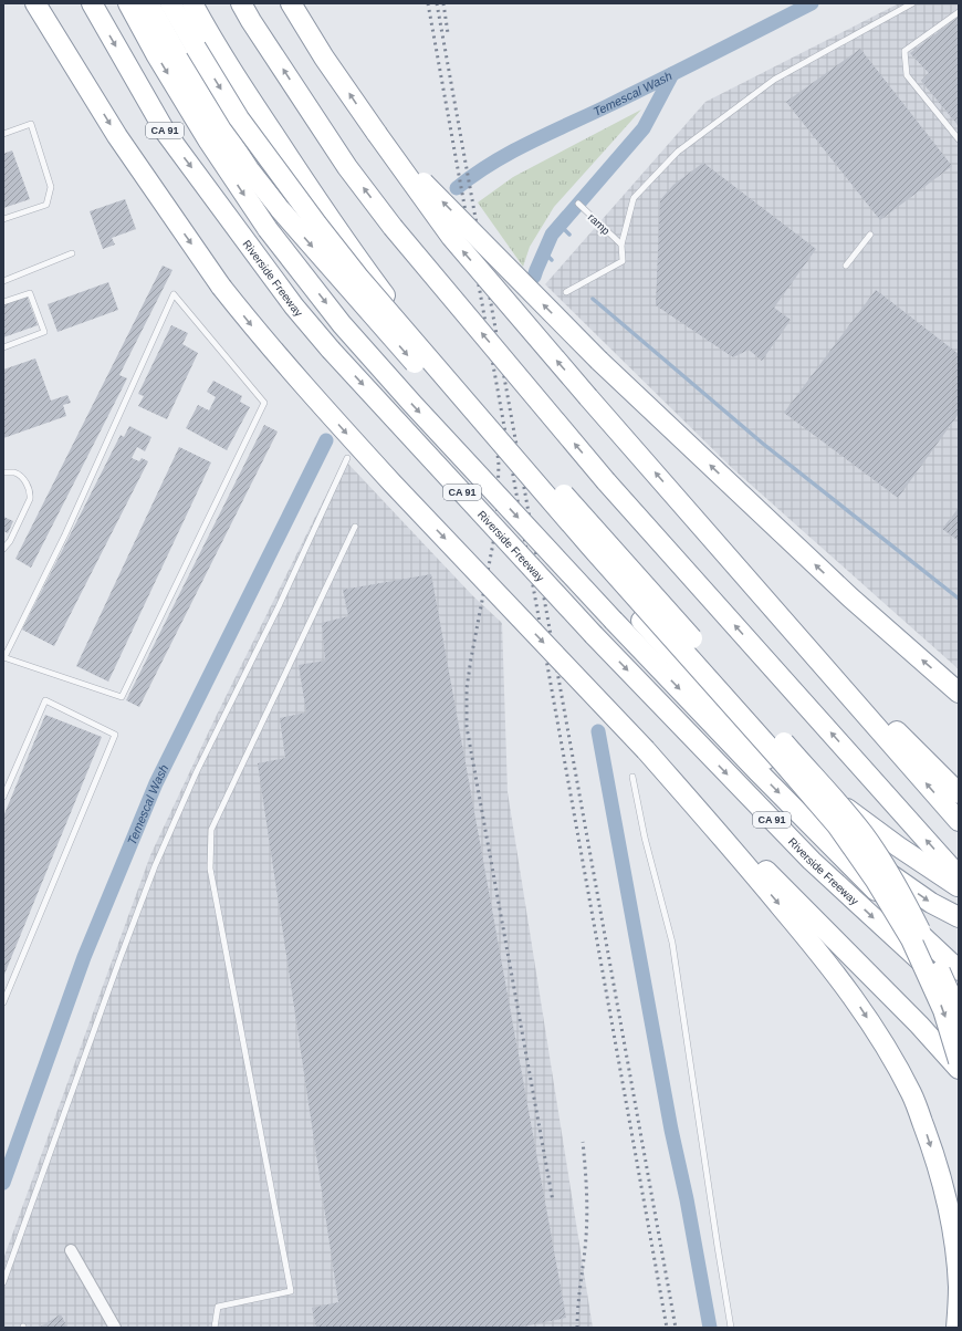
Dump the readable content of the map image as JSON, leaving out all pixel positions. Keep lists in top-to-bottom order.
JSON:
{
  "streets": {
    "highway": ["CA 91", "Riverside Freeway"],
    "lane": ["ramp"]
  },
  "water": ["Temescal Wash"]
}
